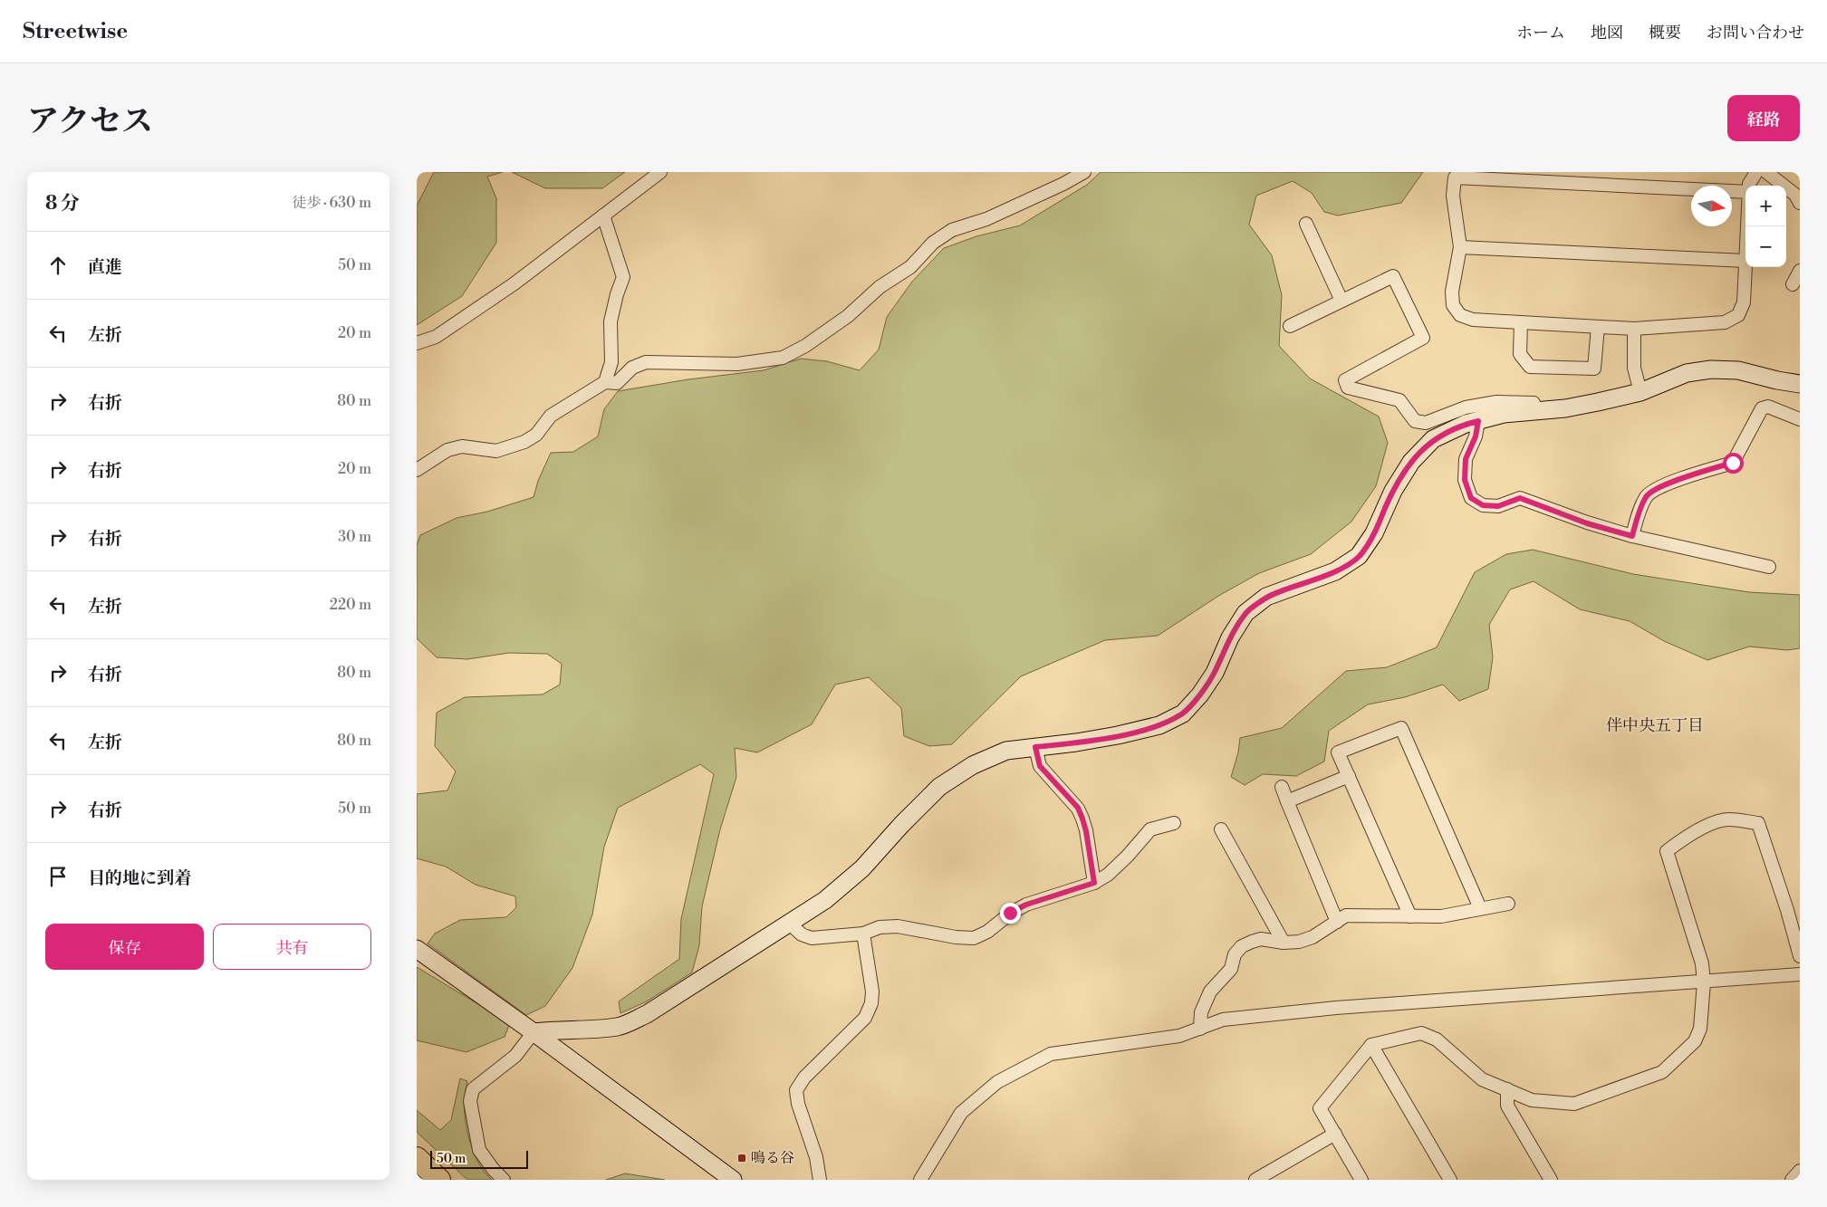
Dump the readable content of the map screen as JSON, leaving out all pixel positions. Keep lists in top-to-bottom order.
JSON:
{
  "districts": ["伴中央五丁目"],
  "places": {
    "transit": ["鳴る谷"]
  },
  "scale_bar": "50 m",
  "north": "right",
  "page": {
    "header": "Streetwise",
    "nav": [
      "ホーム",
      "地図",
      "概要",
      "お問い合わせ"
    ],
    "title": "アクセス",
    "buttons": [
      "経路",
      ["保存", "共有"]
    ],
    "heading": ["8 分", "徒歩 · 630 m"],
    "map_buttons": ["+", "−"],
    "list": [
      ["直進", "50 m"],
      ["左折", "20 m"],
      ["右折", "80 m"],
      ["右折", "20 m"],
      ["右折", "30 m"],
      ["左折", "220 m"],
      ["右折", "80 m"],
      ["左折", "80 m"],
      ["右折", "50 m"],
      "目的地に到着"
    ],
    "scale": "50 m"
  }
}
